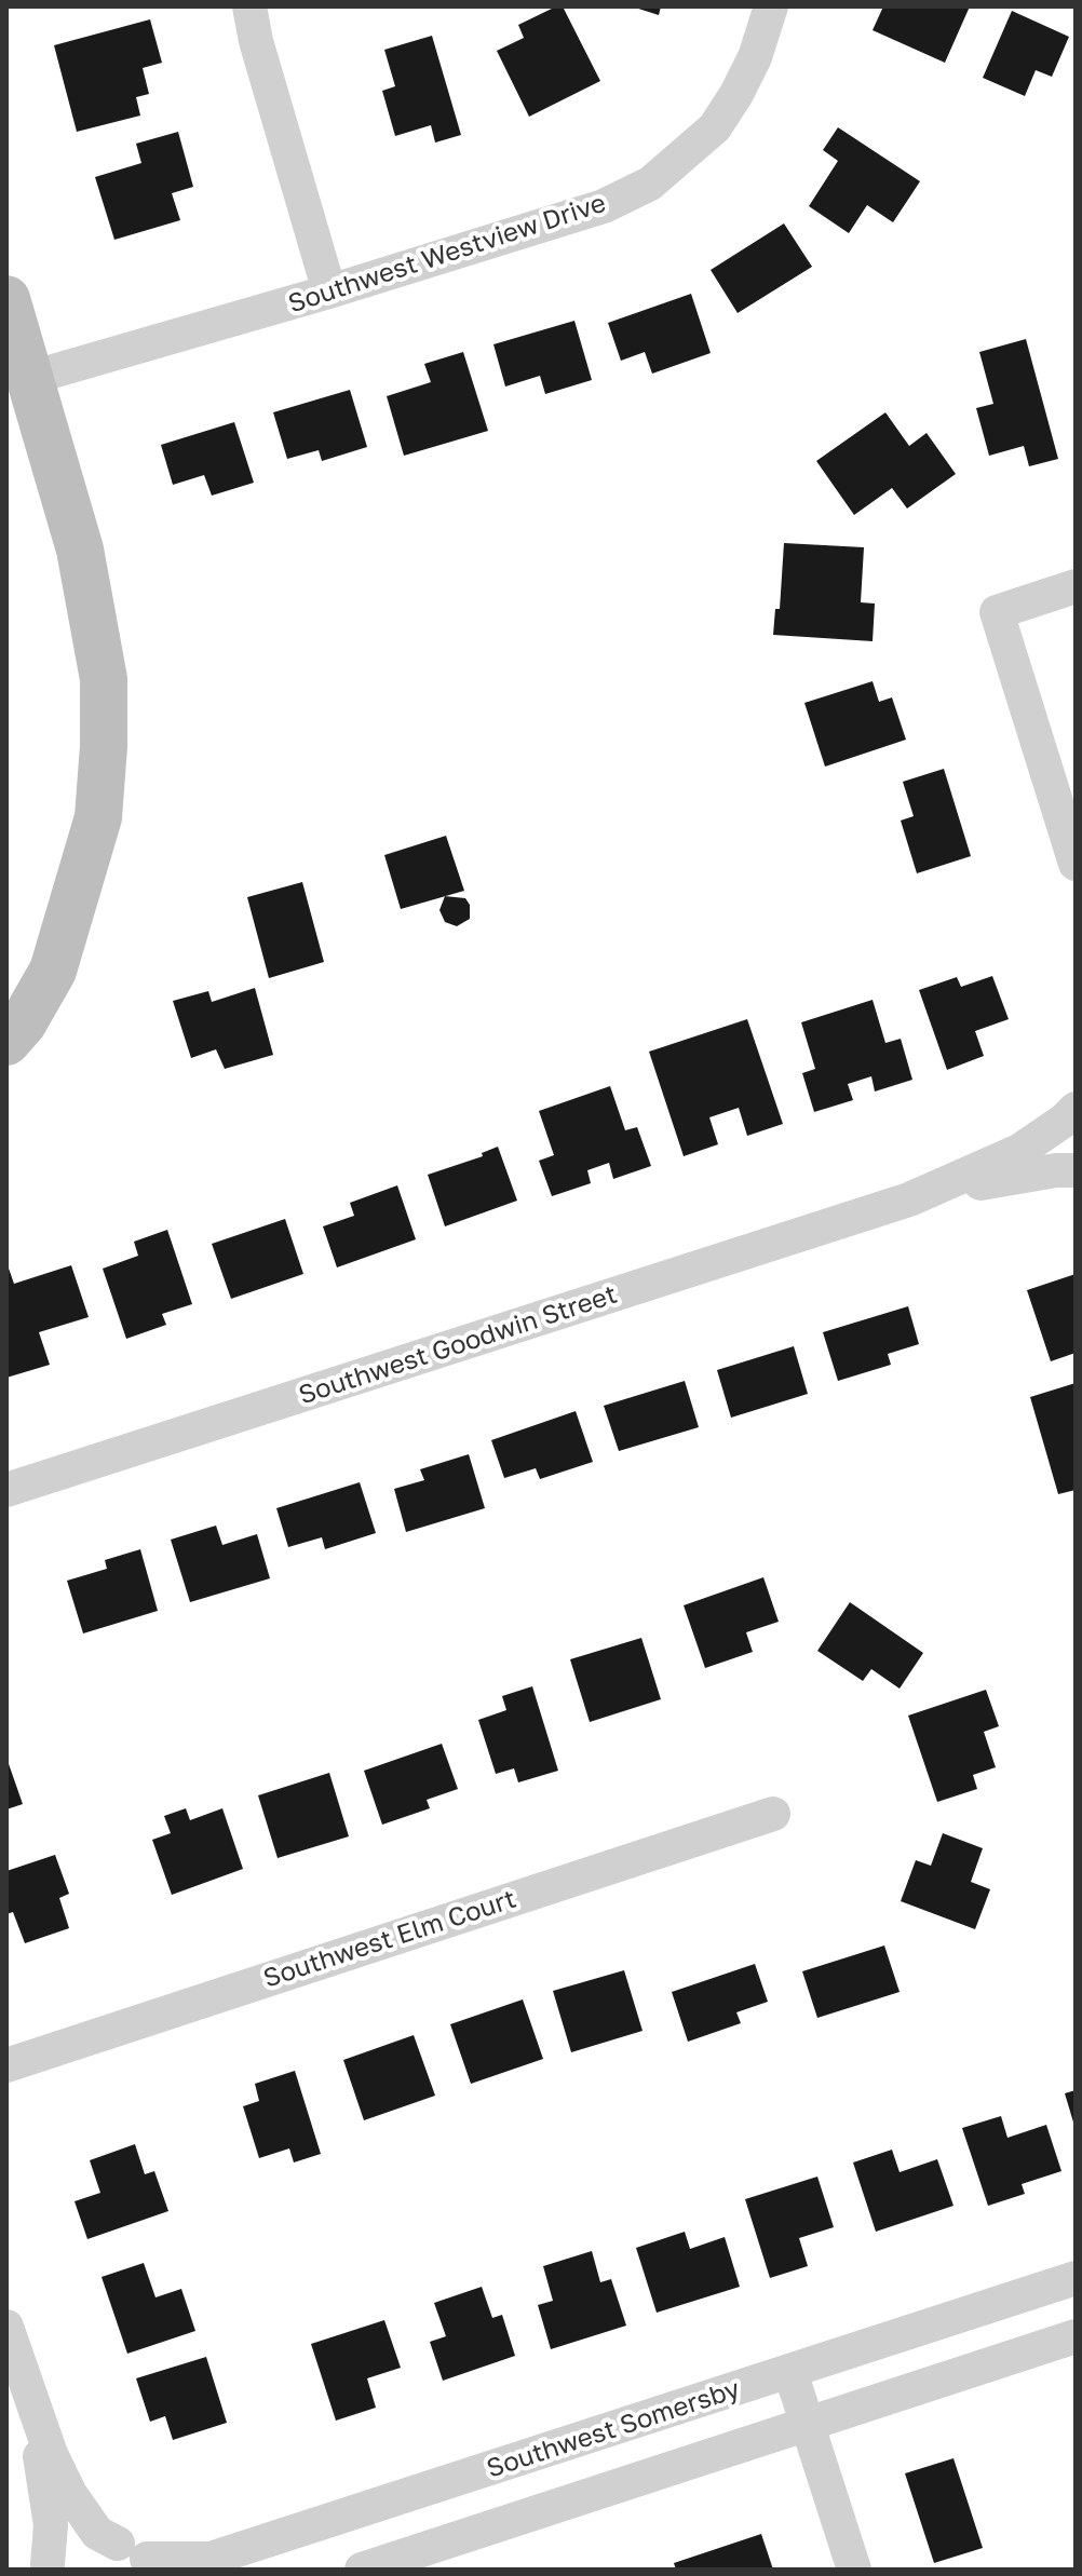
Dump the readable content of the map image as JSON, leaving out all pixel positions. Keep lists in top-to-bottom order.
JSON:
{
  "streets": {
    "street": [
      "Southwest Westview Drive",
      "Southwest Goodwin Street",
      "Southwest Elm Court",
      "Southwest Somersby"
    ]
  }
}
